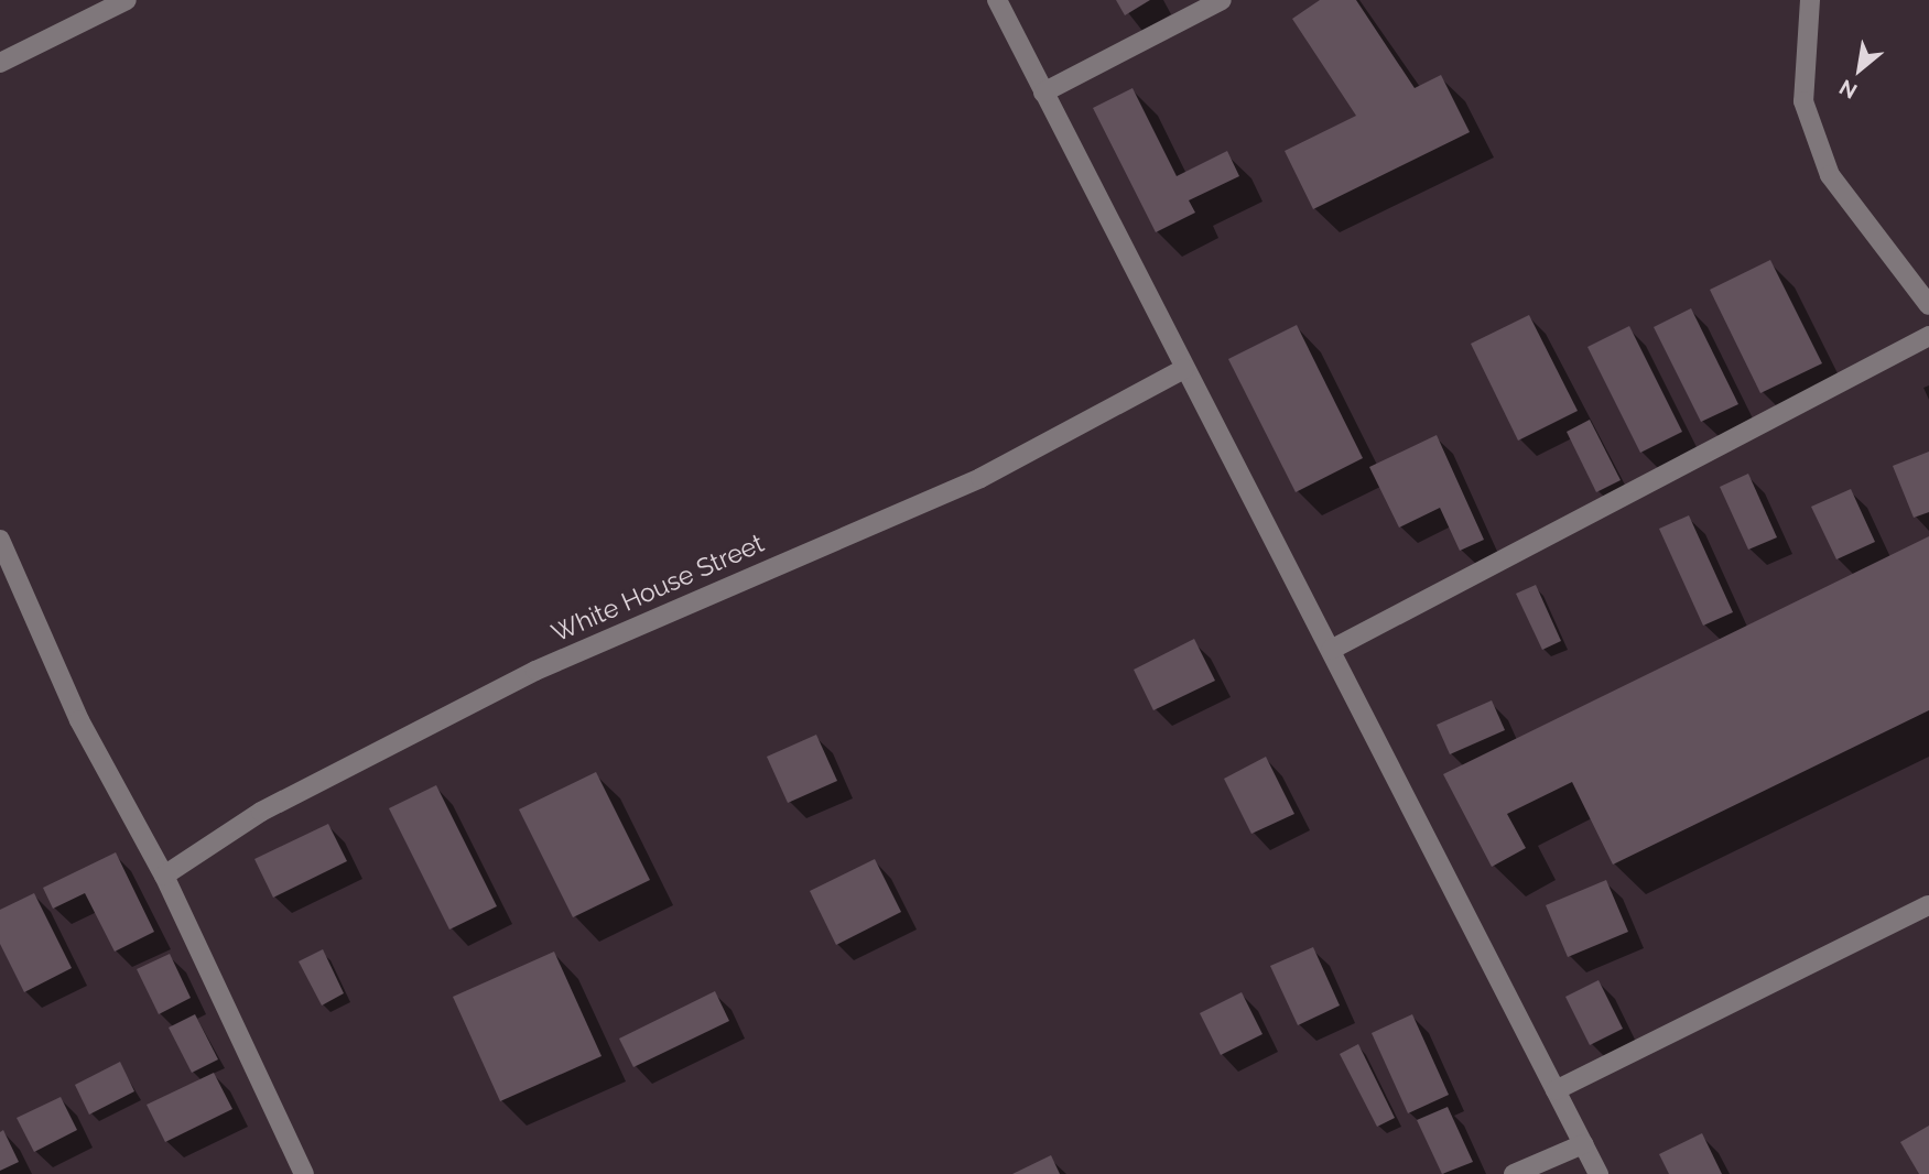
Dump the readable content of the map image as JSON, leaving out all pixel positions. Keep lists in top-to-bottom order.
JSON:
{
  "streets": {
    "street": ["White House Street"]
  },
  "north": "bottom left"
}
